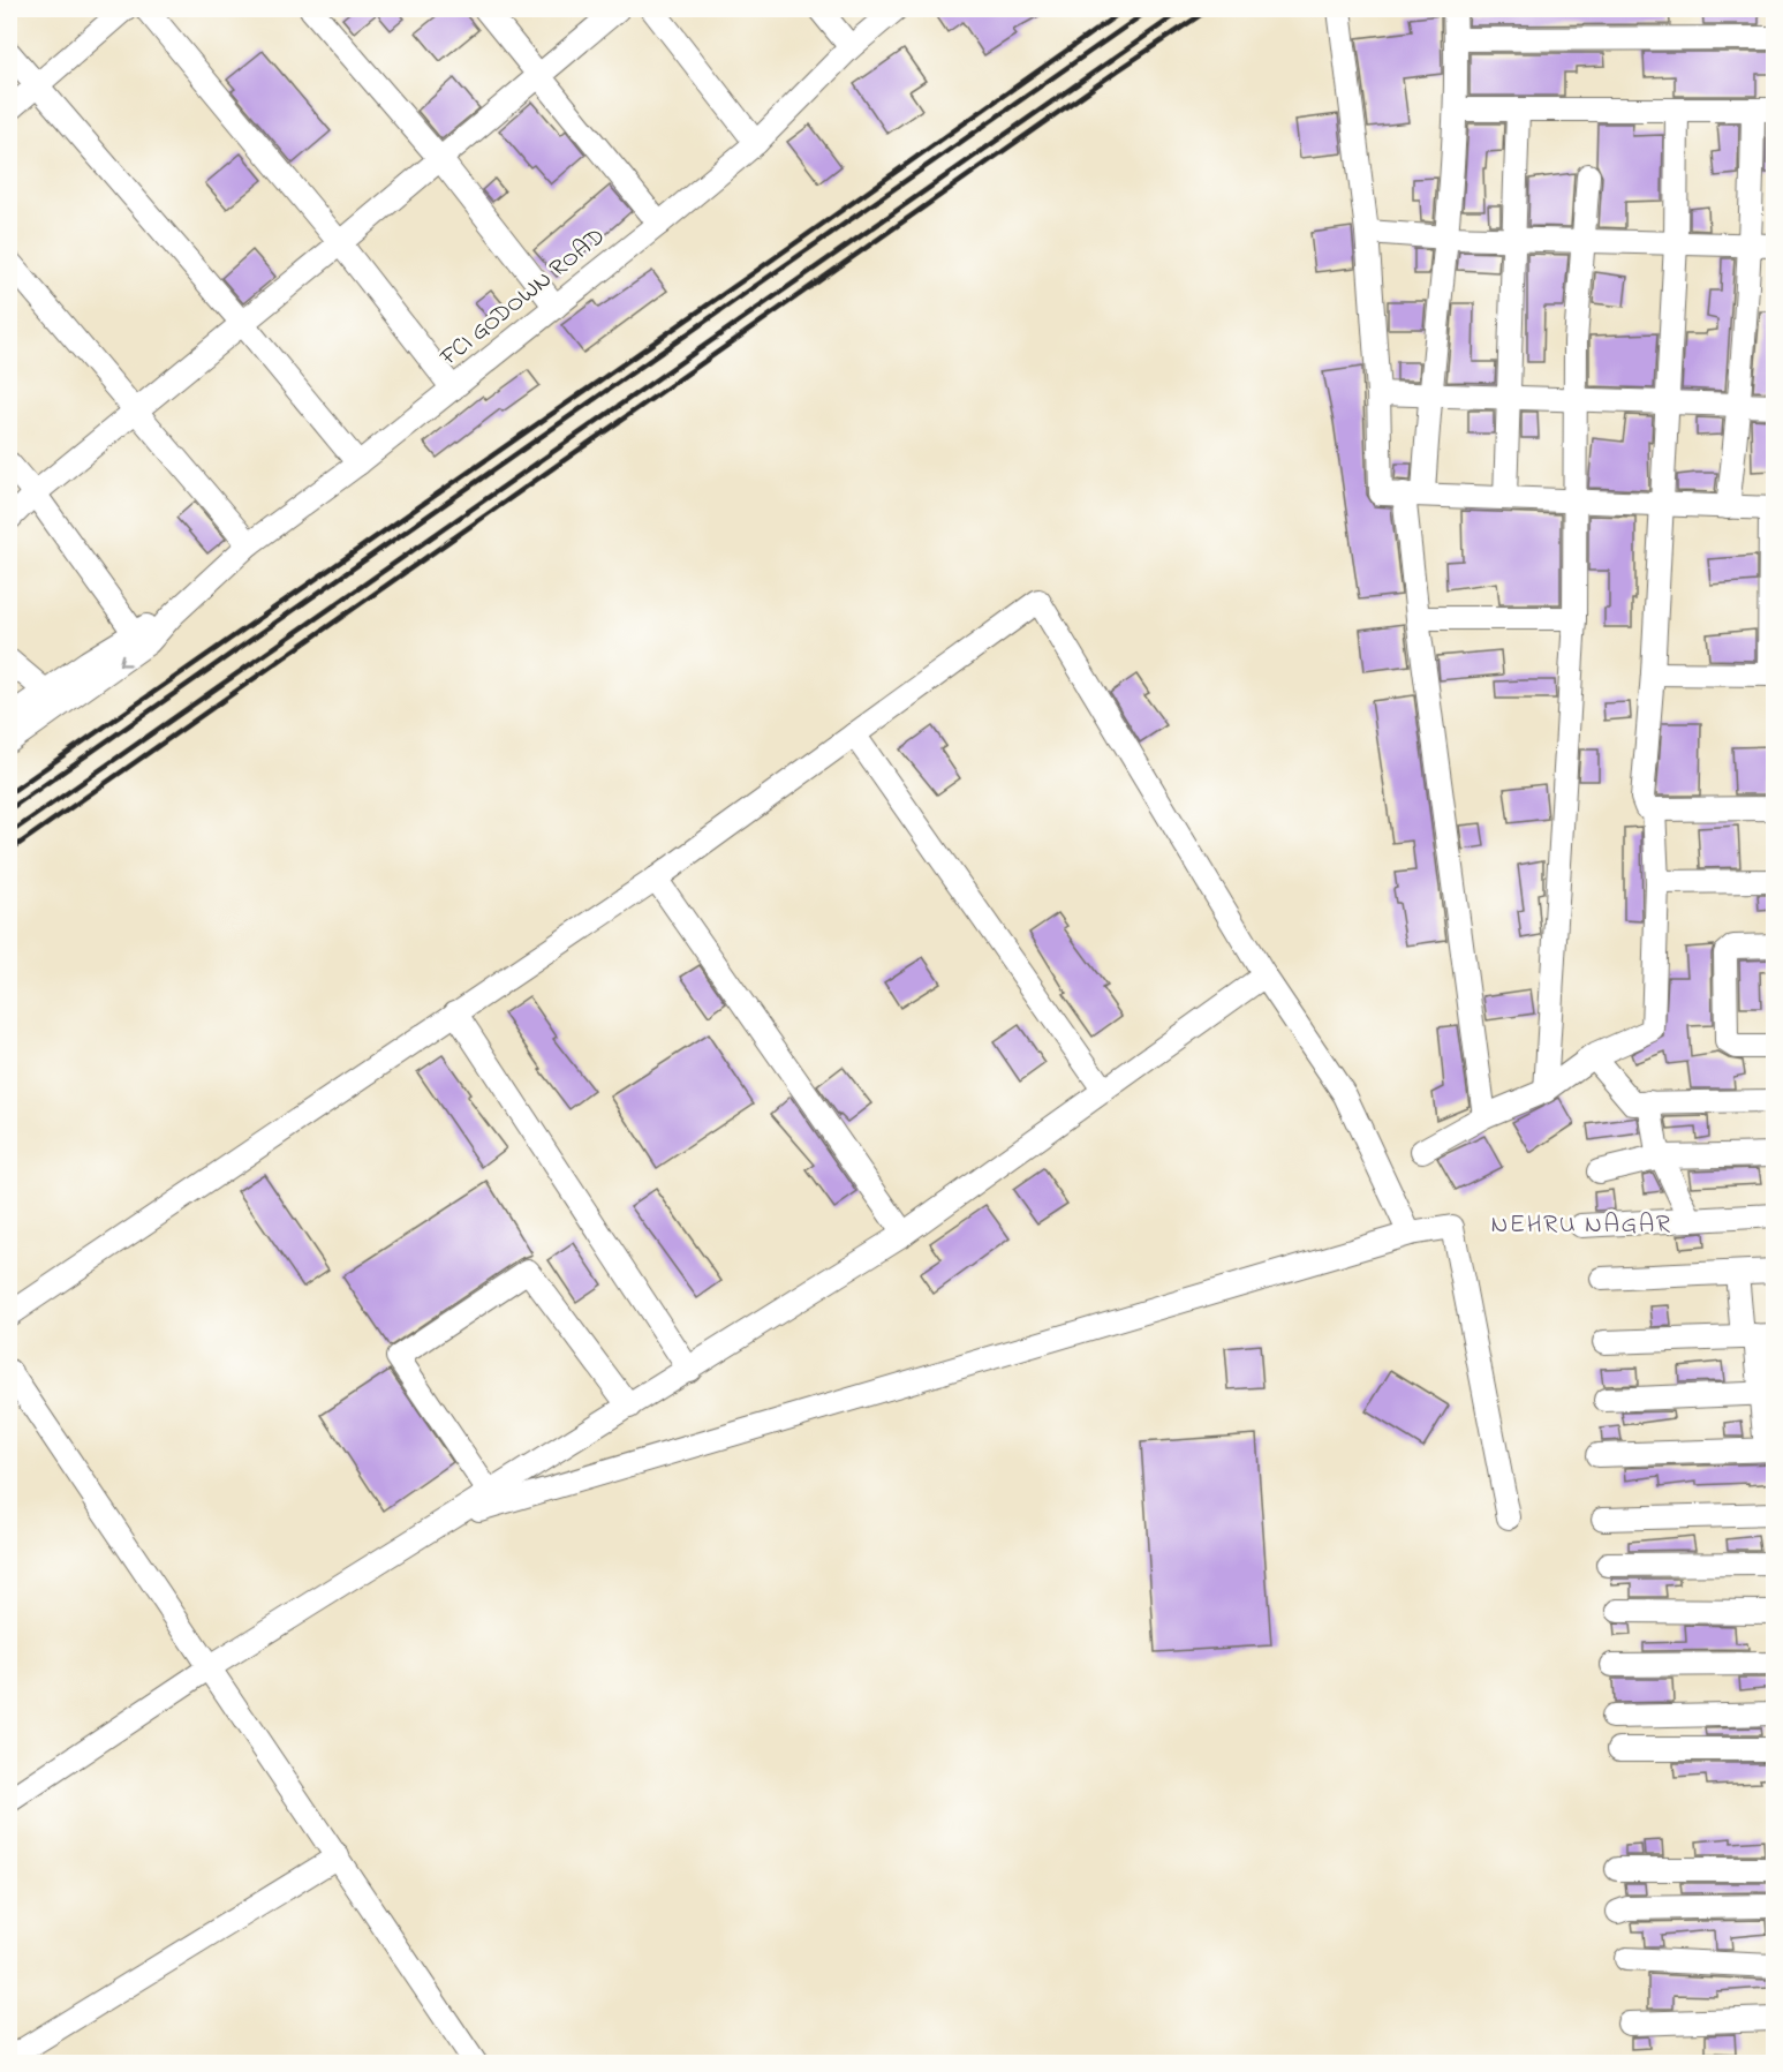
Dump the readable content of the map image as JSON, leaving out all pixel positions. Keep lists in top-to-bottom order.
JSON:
{
  "streets": {
    "street": ["FCI GODOWN ROAD"]
  },
  "districts": ["NEHRU NAGAR"]
}
